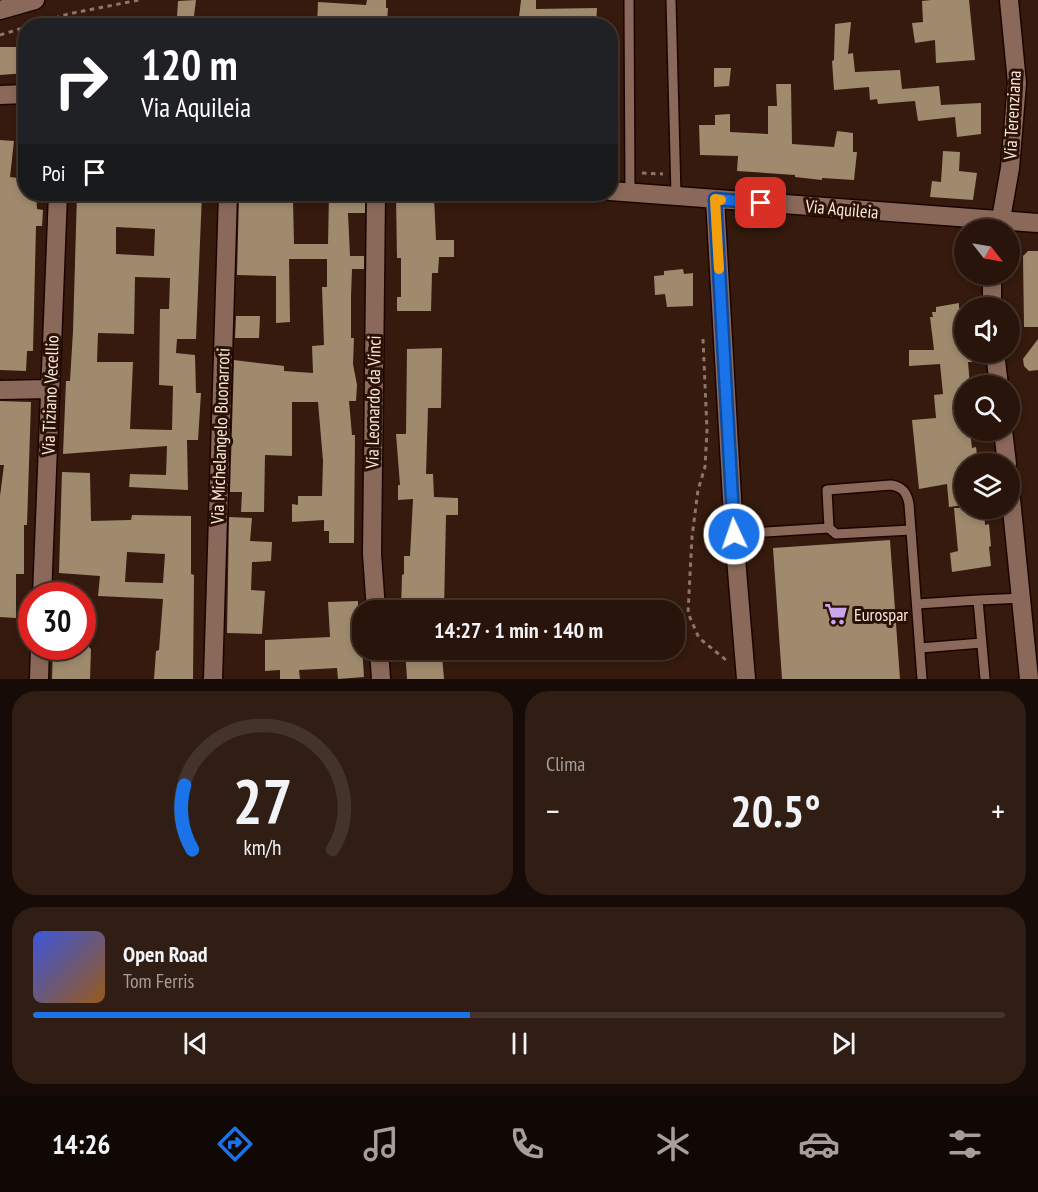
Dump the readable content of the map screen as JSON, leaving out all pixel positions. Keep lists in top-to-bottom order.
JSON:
{
  "streets": {
    "street": [
      "Via Terenziana",
      "Via Aquileia",
      "Via Tiziano Vecellio",
      "Via Leonardo da Vinci",
      "Via Michelangelo Buonarroti"
    ]
  },
  "places": {
    "supermarket": ["Eurospar"]
  },
  "north": "bottom right",
  "page": {
    "turn": ["120 m", "Via Aquileia"],
    "then": "Poi",
    "limit": "30",
    "trip": "14:27 · 1 min · 140 m",
    "tile": "Clima",
    "heat": ["−", "20.5°", "+"],
    "song": ["Open Road", "Tom Ferris"],
    "tabs": "14:26",
    "gauge": ["27", "km/h"]
  }
}
